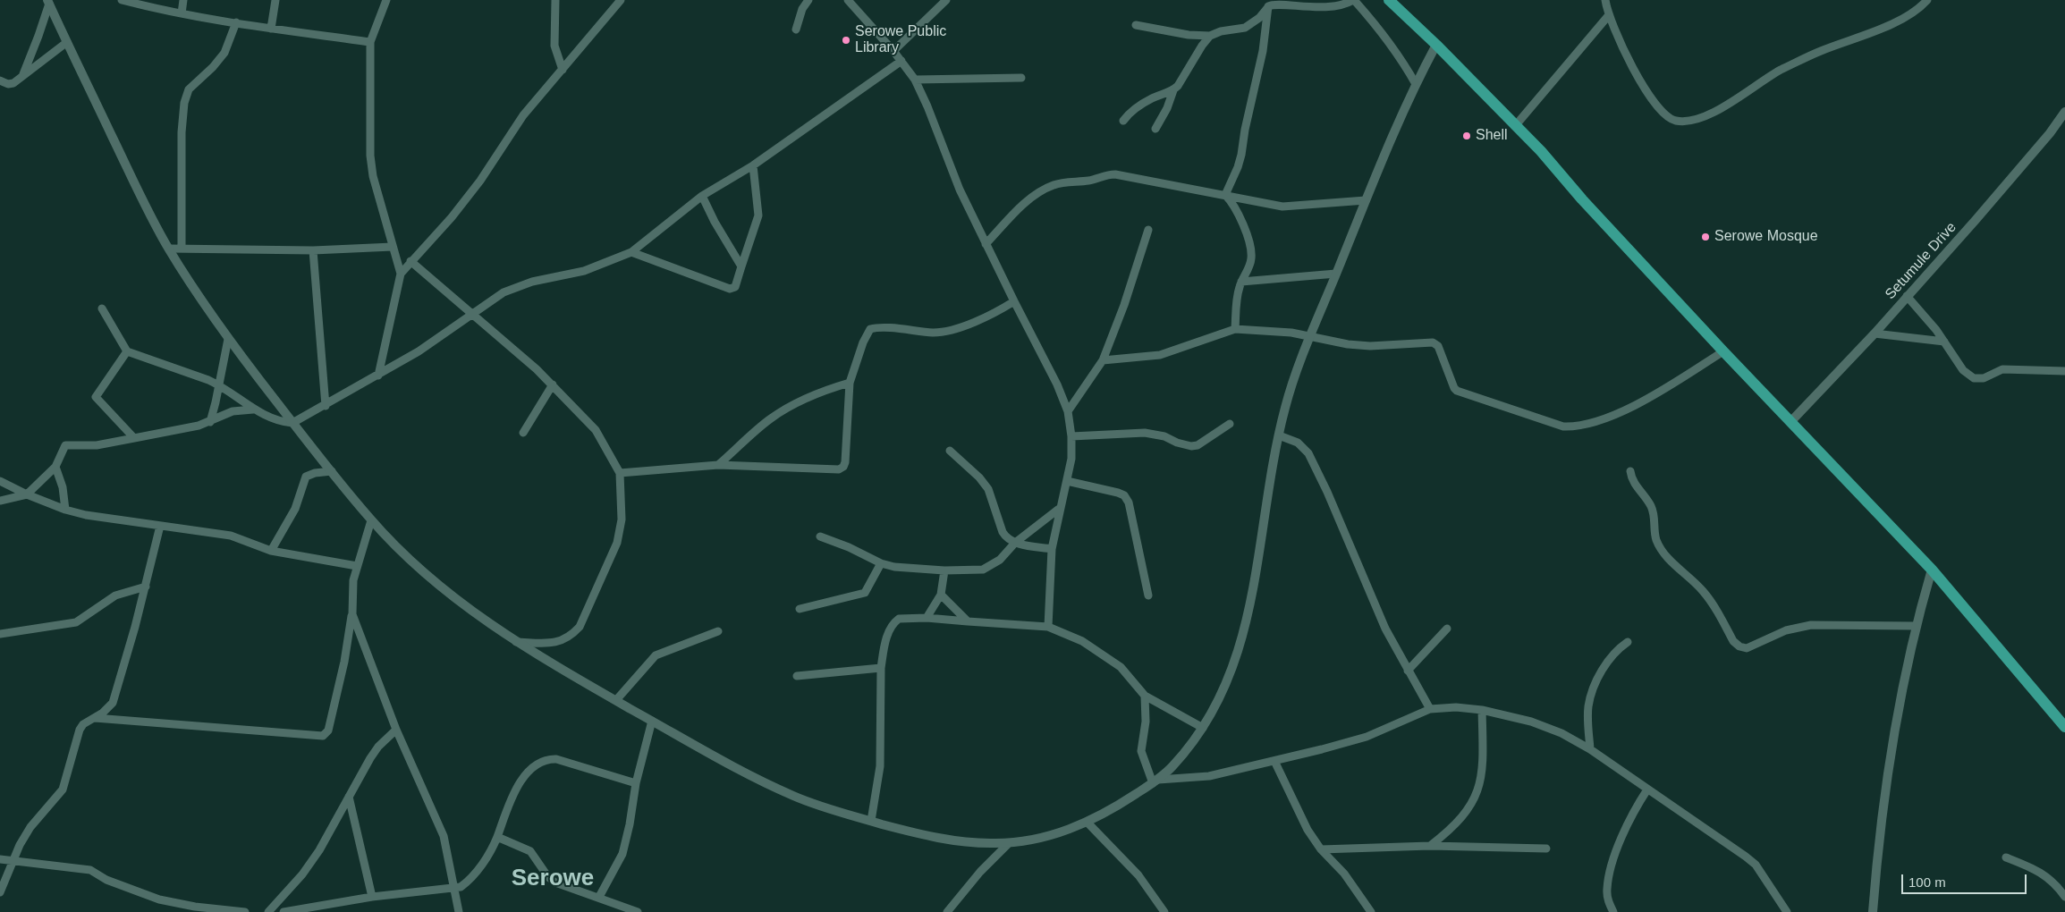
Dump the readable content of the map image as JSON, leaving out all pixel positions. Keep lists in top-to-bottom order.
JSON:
{
  "streets": {
    "street": ["Setumule Drive"]
  },
  "districts": ["Serowe"],
  "places": ["Serowe Public Library", "Shell", "Serowe Mosque"],
  "scale_bar": "100 m"
}
